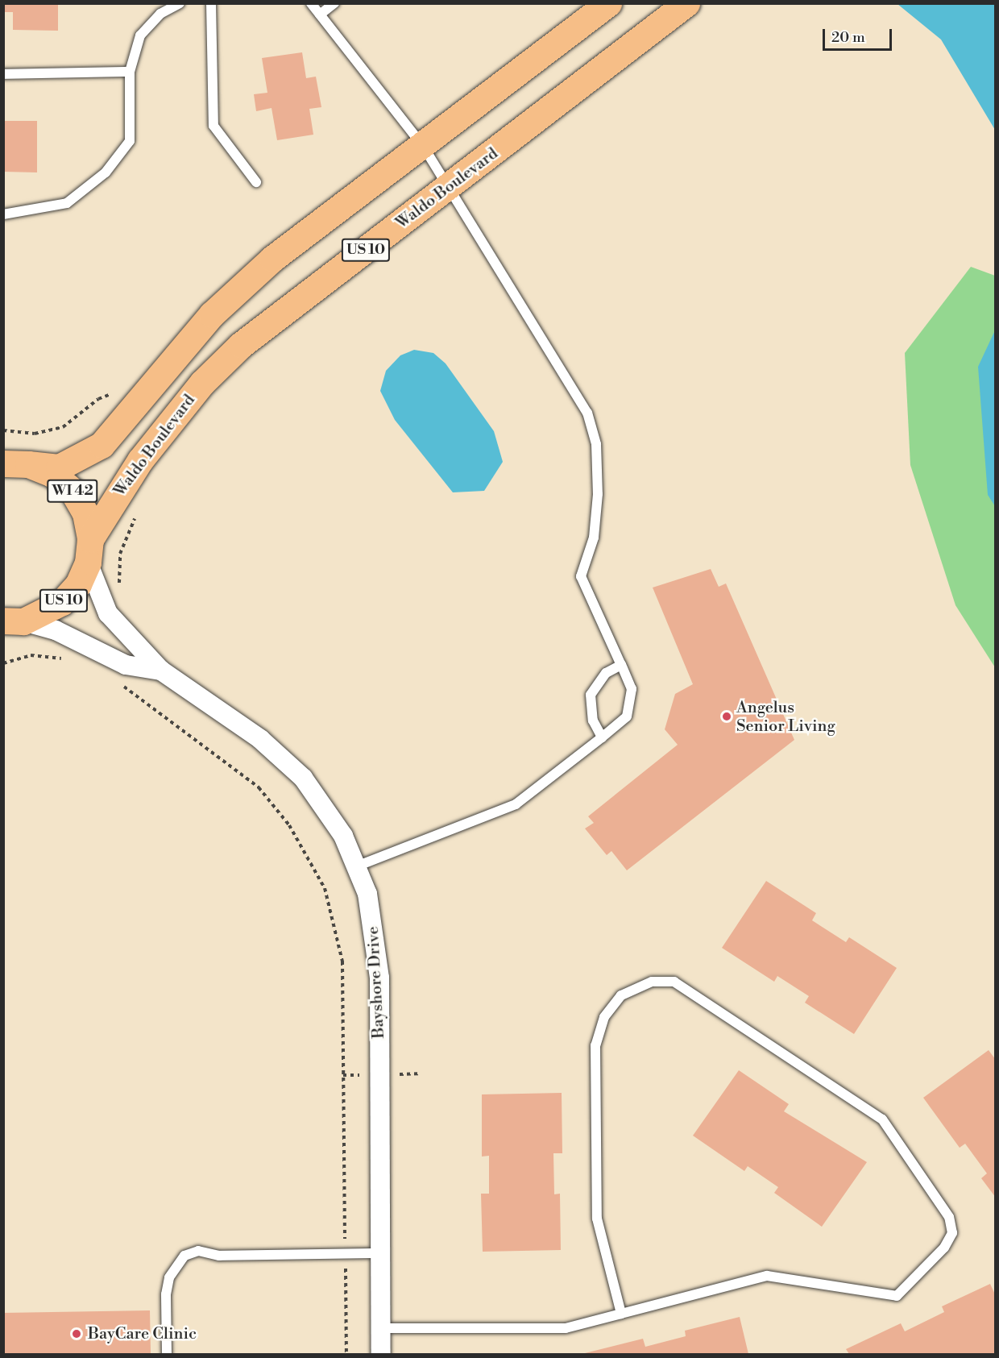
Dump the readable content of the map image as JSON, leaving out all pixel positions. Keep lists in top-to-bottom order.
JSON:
{
  "streets": {
    "main road": ["Waldo Boulevard", "US 10", "WI 42"],
    "street": ["Bayshore Drive"]
  },
  "crossings": [
    ["Waldo Boulevard", "US 10"],
    ["Waldo Boulevard", "WI 42"],
    ["US 10", "WI 42"]
  ],
  "places": ["Angelus Senior Living", "BayCare Clinic"],
  "scale_bar": "20 m"
}
